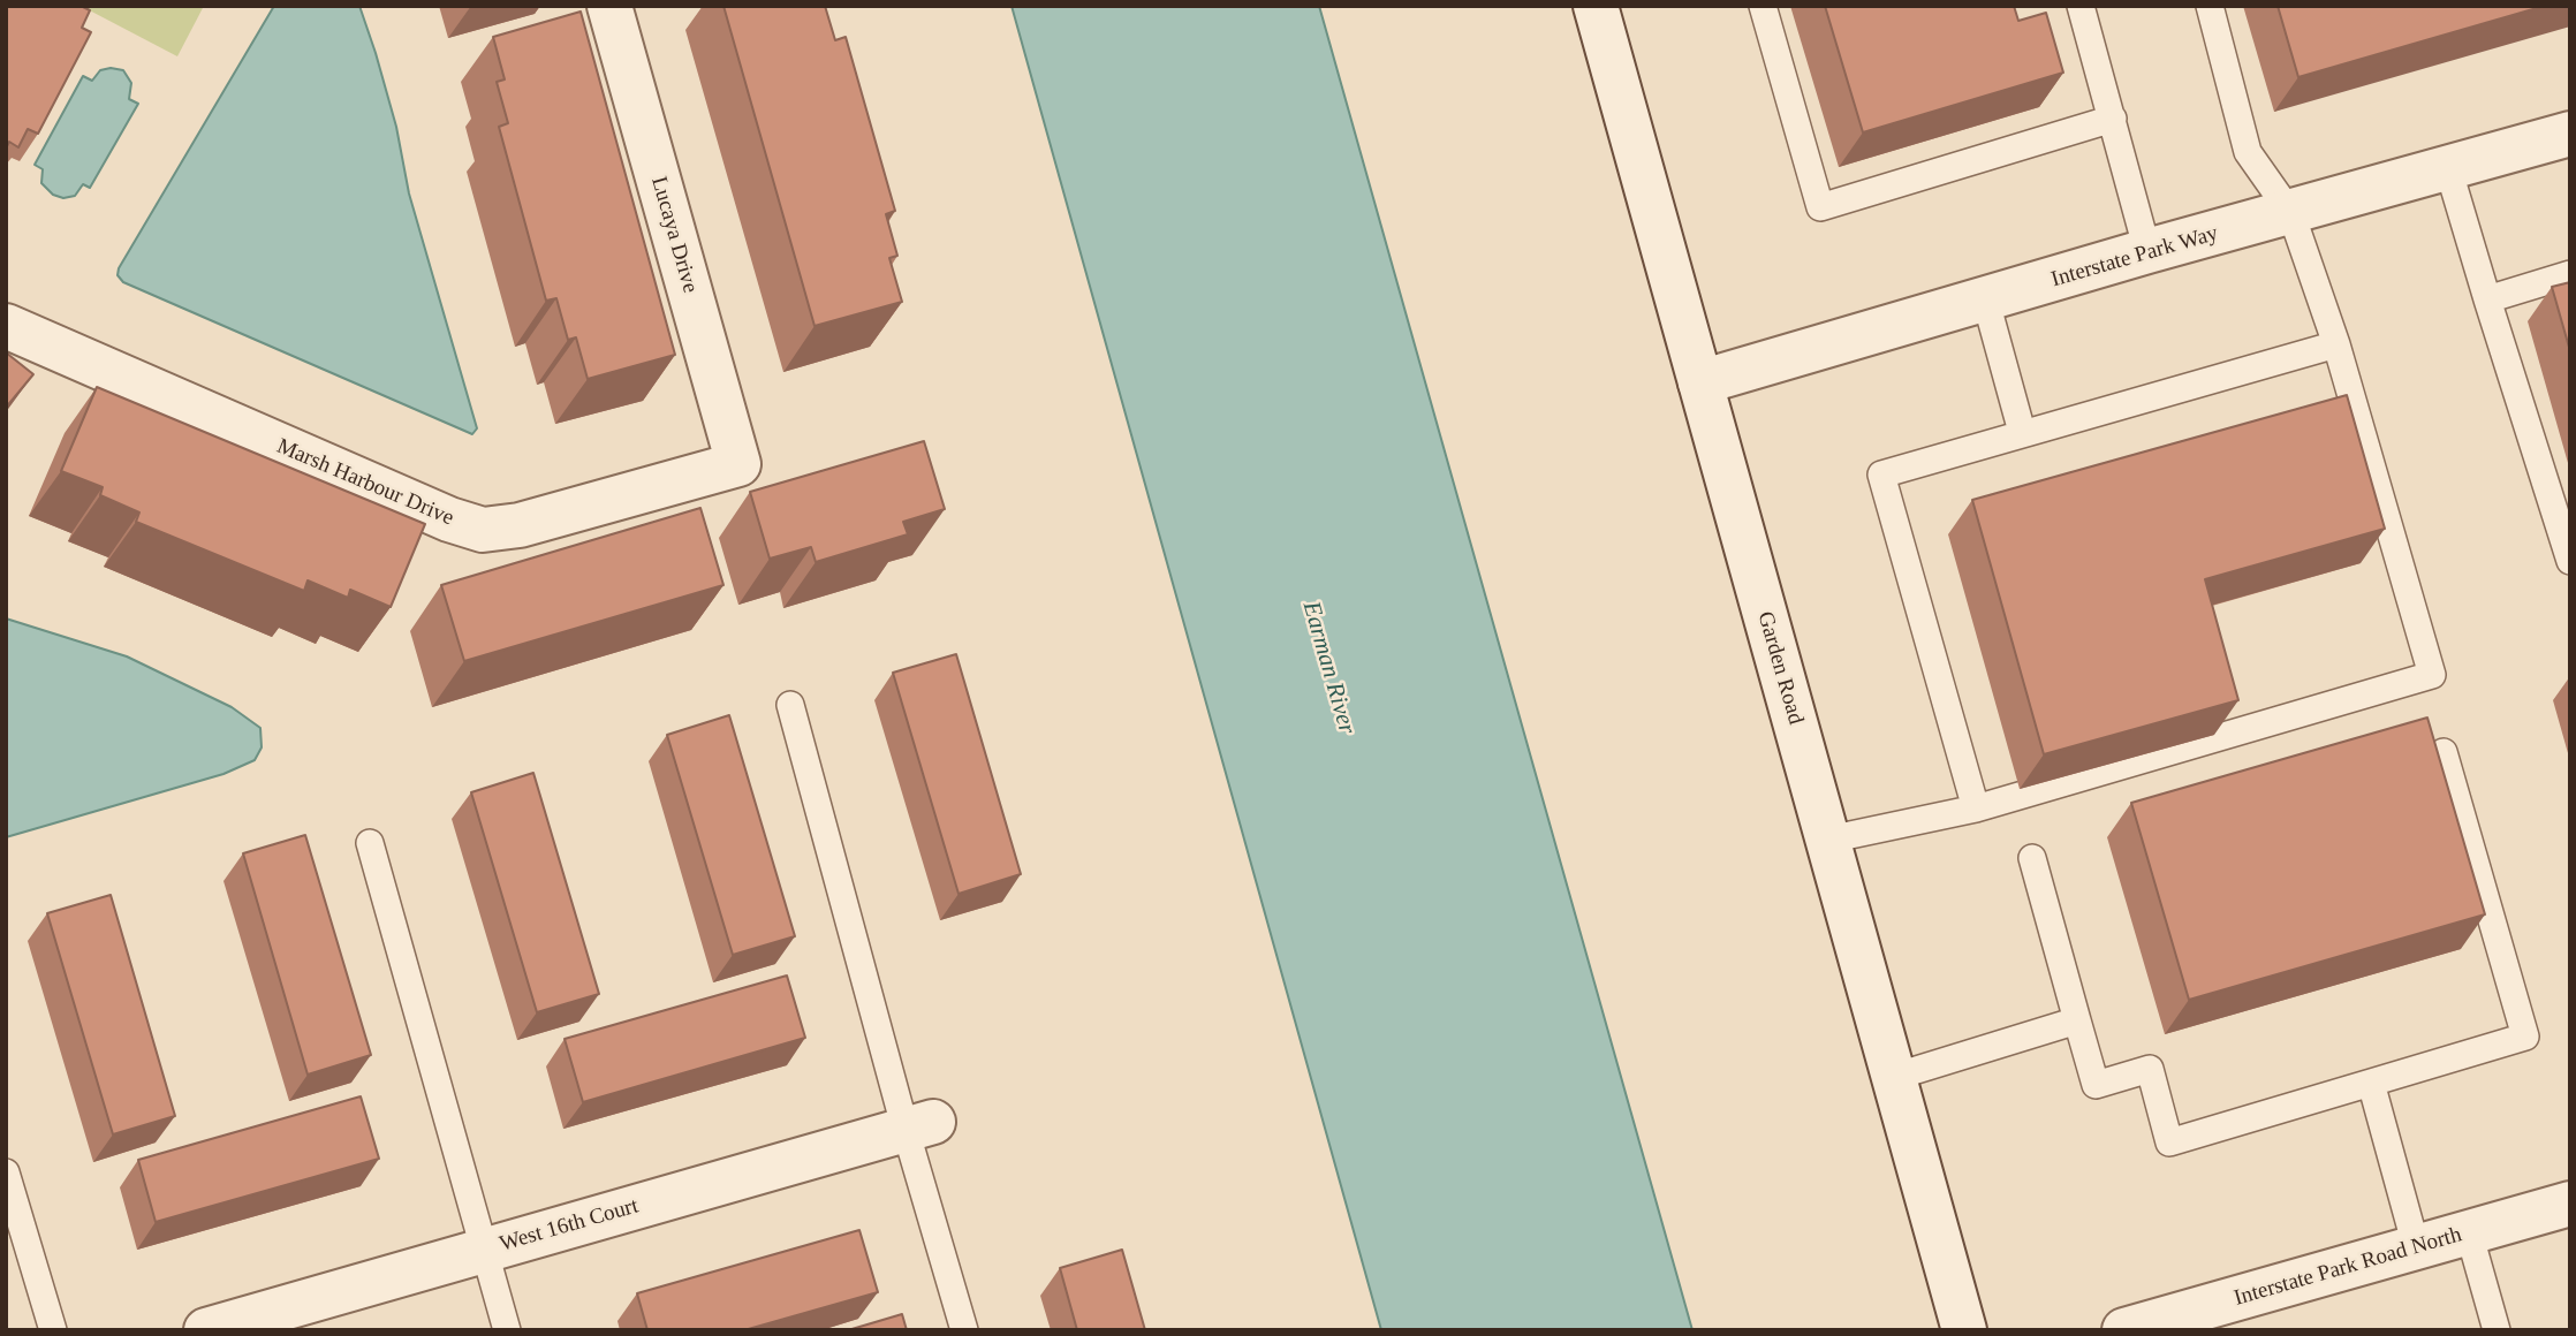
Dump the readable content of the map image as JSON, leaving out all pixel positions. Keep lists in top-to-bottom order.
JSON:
{
  "streets": {
    "street": [
      "Lucaya Drive",
      "Interstate Park Way",
      "Marsh Harbour Drive",
      "Garden Road",
      "West 16th Court",
      "Interstate Park Road North"
    ]
  },
  "crossings": [
    ["Lucaya Drive", "Marsh Harbour Drive"],
    ["Interstate Park Way", "Garden Road"]
  ],
  "water": ["Earman River"]
}
